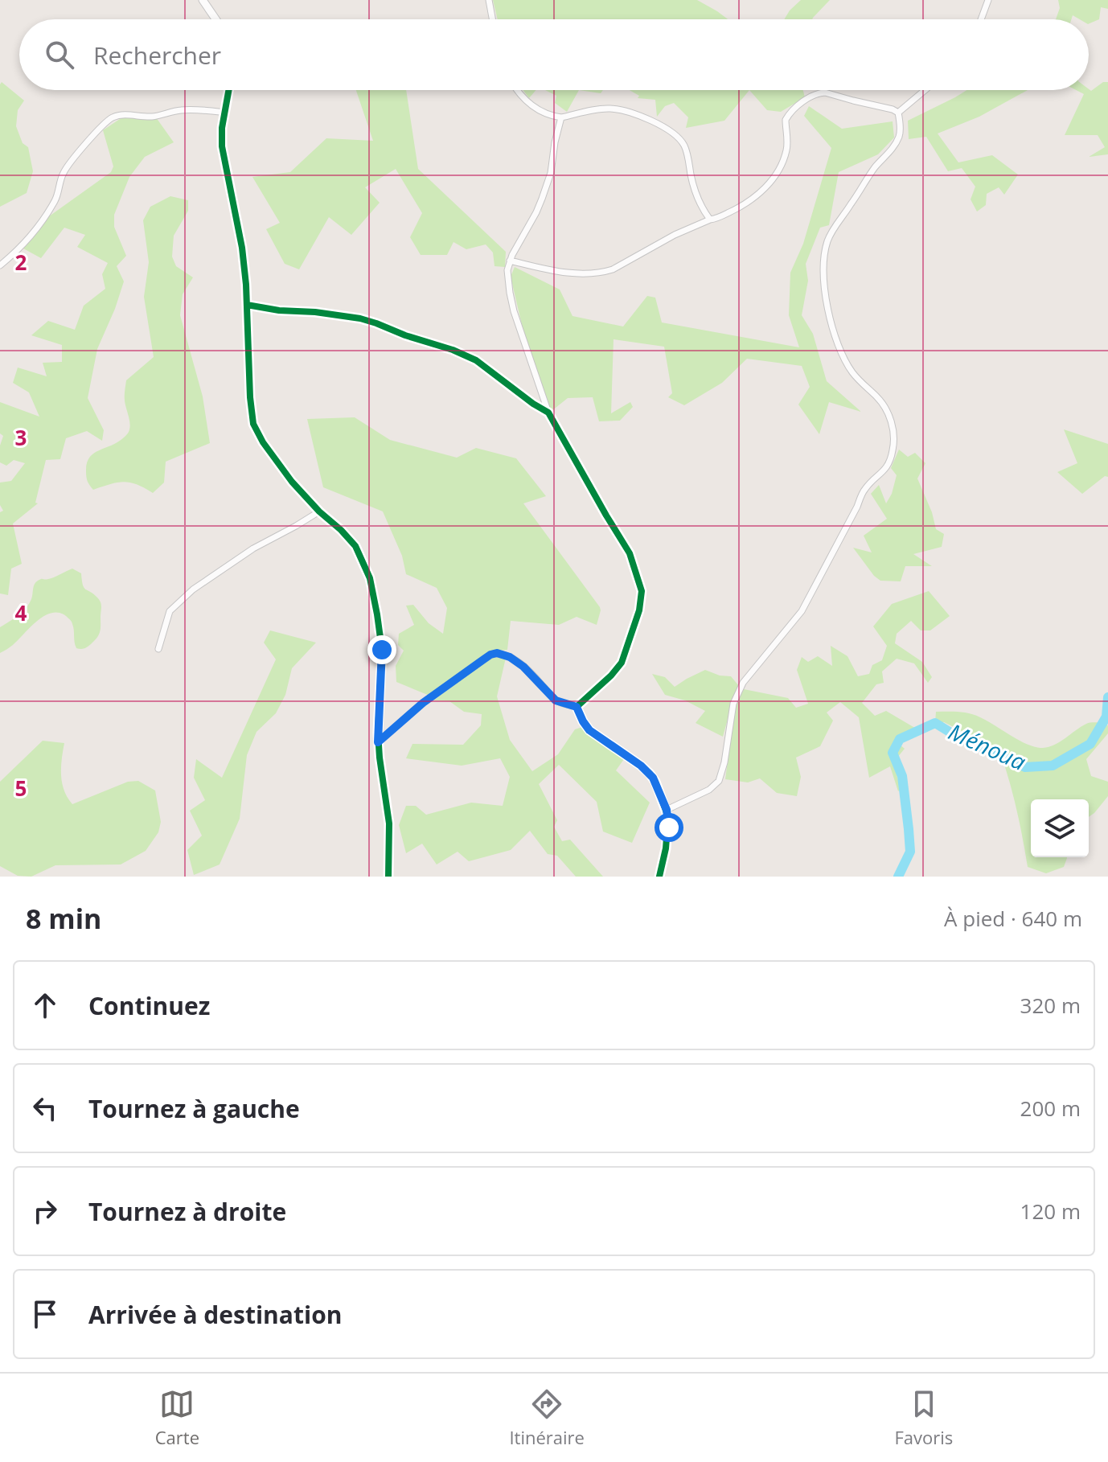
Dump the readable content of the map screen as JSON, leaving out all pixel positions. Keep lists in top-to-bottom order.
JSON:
{
  "water": ["Ménoua"],
  "page": {
    "search": "Rechercher",
    "heading": ["8 min", "À pied · 640 m"],
    "list": [
      ["Continuez", "320 m"],
      ["Tournez à gauche", "200 m"],
      ["Tournez à droite", "120 m"],
      "Arrivée à destination"
    ],
    "nav": ["Carte", "Itinéraire", "Favoris"]
  },
  "grid": {
    "rows": [
      "2",
      "3",
      "4",
      "5"
    ]
  }
}
